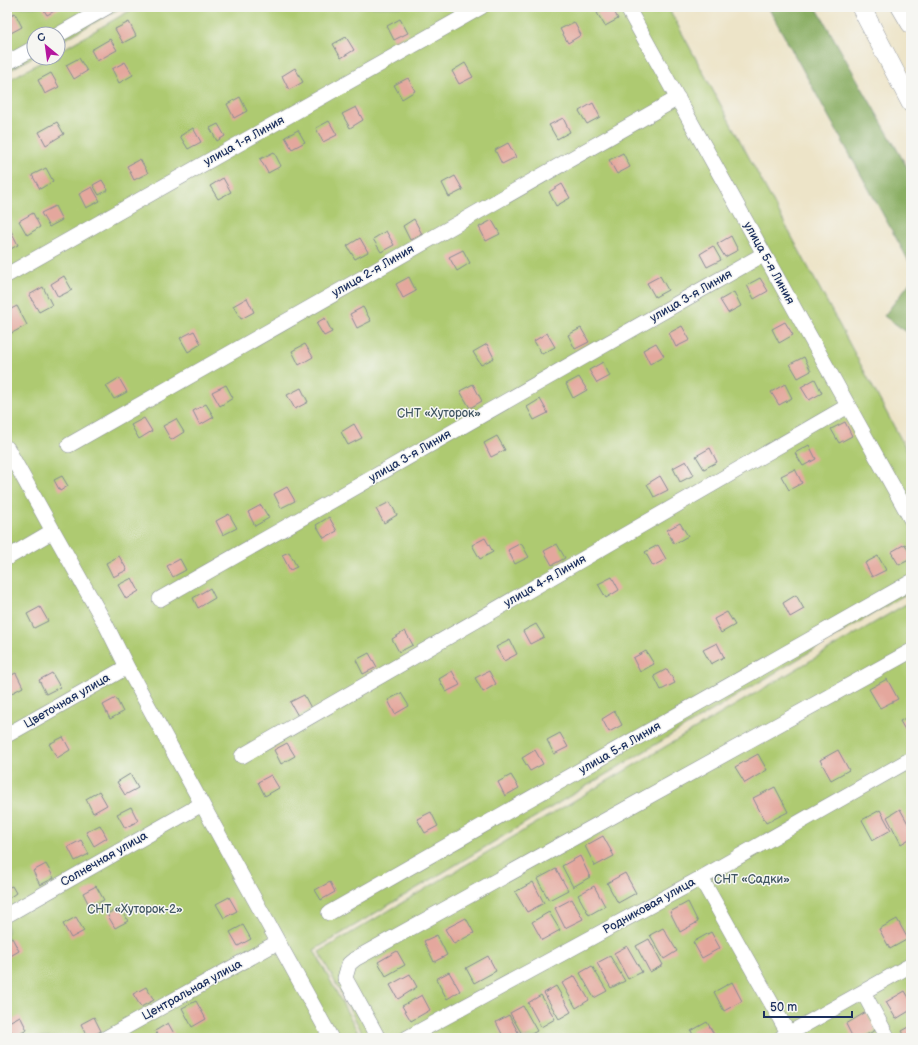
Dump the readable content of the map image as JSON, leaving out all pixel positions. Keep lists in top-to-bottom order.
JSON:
{
  "streets": {
    "street": [
      "улица 1-я Линия",
      "улица 5-я Линия",
      "улица 2-я Линия",
      "улица 3-я Линия",
      "улица 4-я Линия",
      "Цветочная улица",
      "Солнечная улица",
      "Родниковая улица",
      "Центральная улица"
    ]
  },
  "crossings": [
    ["улица 5-я Линия", "улица 2-я Линия"],
    ["улица 5-я Линия", "улица 3-я Линия"],
    ["улица 5-я Линия", "улица 4-я Линия"]
  ],
  "parks": ["СНТ «Хуторок»", "СНТ «Садки»", "СНТ «Хуторок-2»"],
  "scale_bar": "50 m",
  "north": "top left"
}
